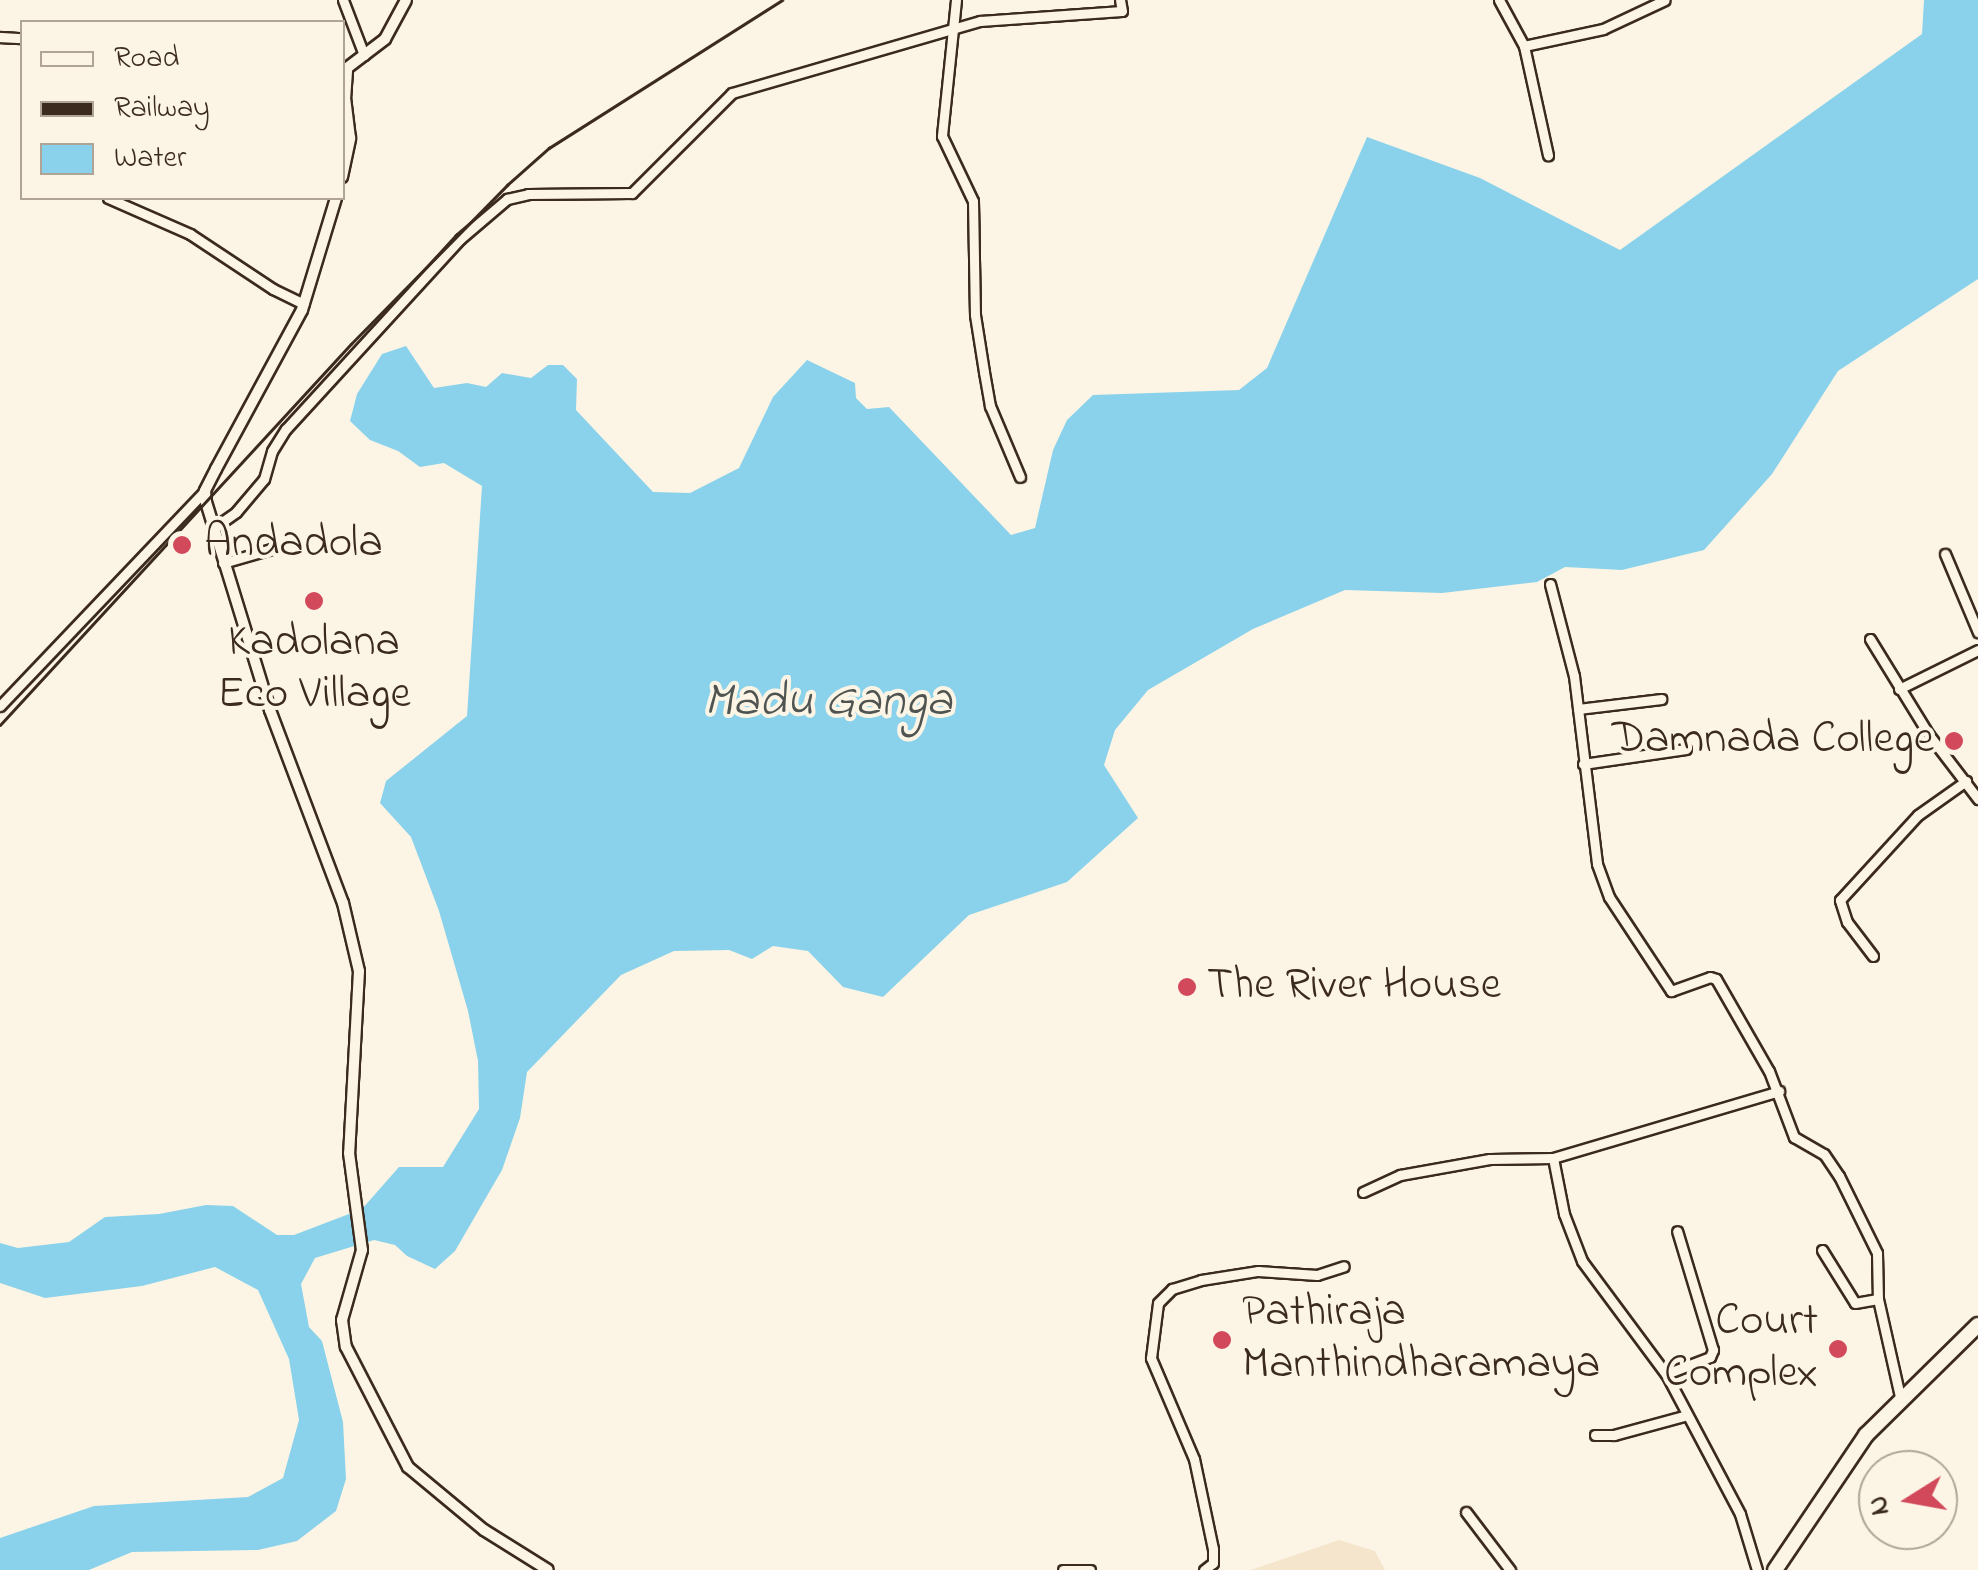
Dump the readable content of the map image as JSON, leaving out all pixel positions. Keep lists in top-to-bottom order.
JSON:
{
  "water": ["Madu Ganga"],
  "places": [
    "Andadola",
    "Kadolana Eco Village",
    "Damnada College",
    "The River House",
    "Pathiraja Manthindharamaya",
    "Court Complex"
  ],
  "legend": ["Road", "Railway", "Water"],
  "north": "left"
}
